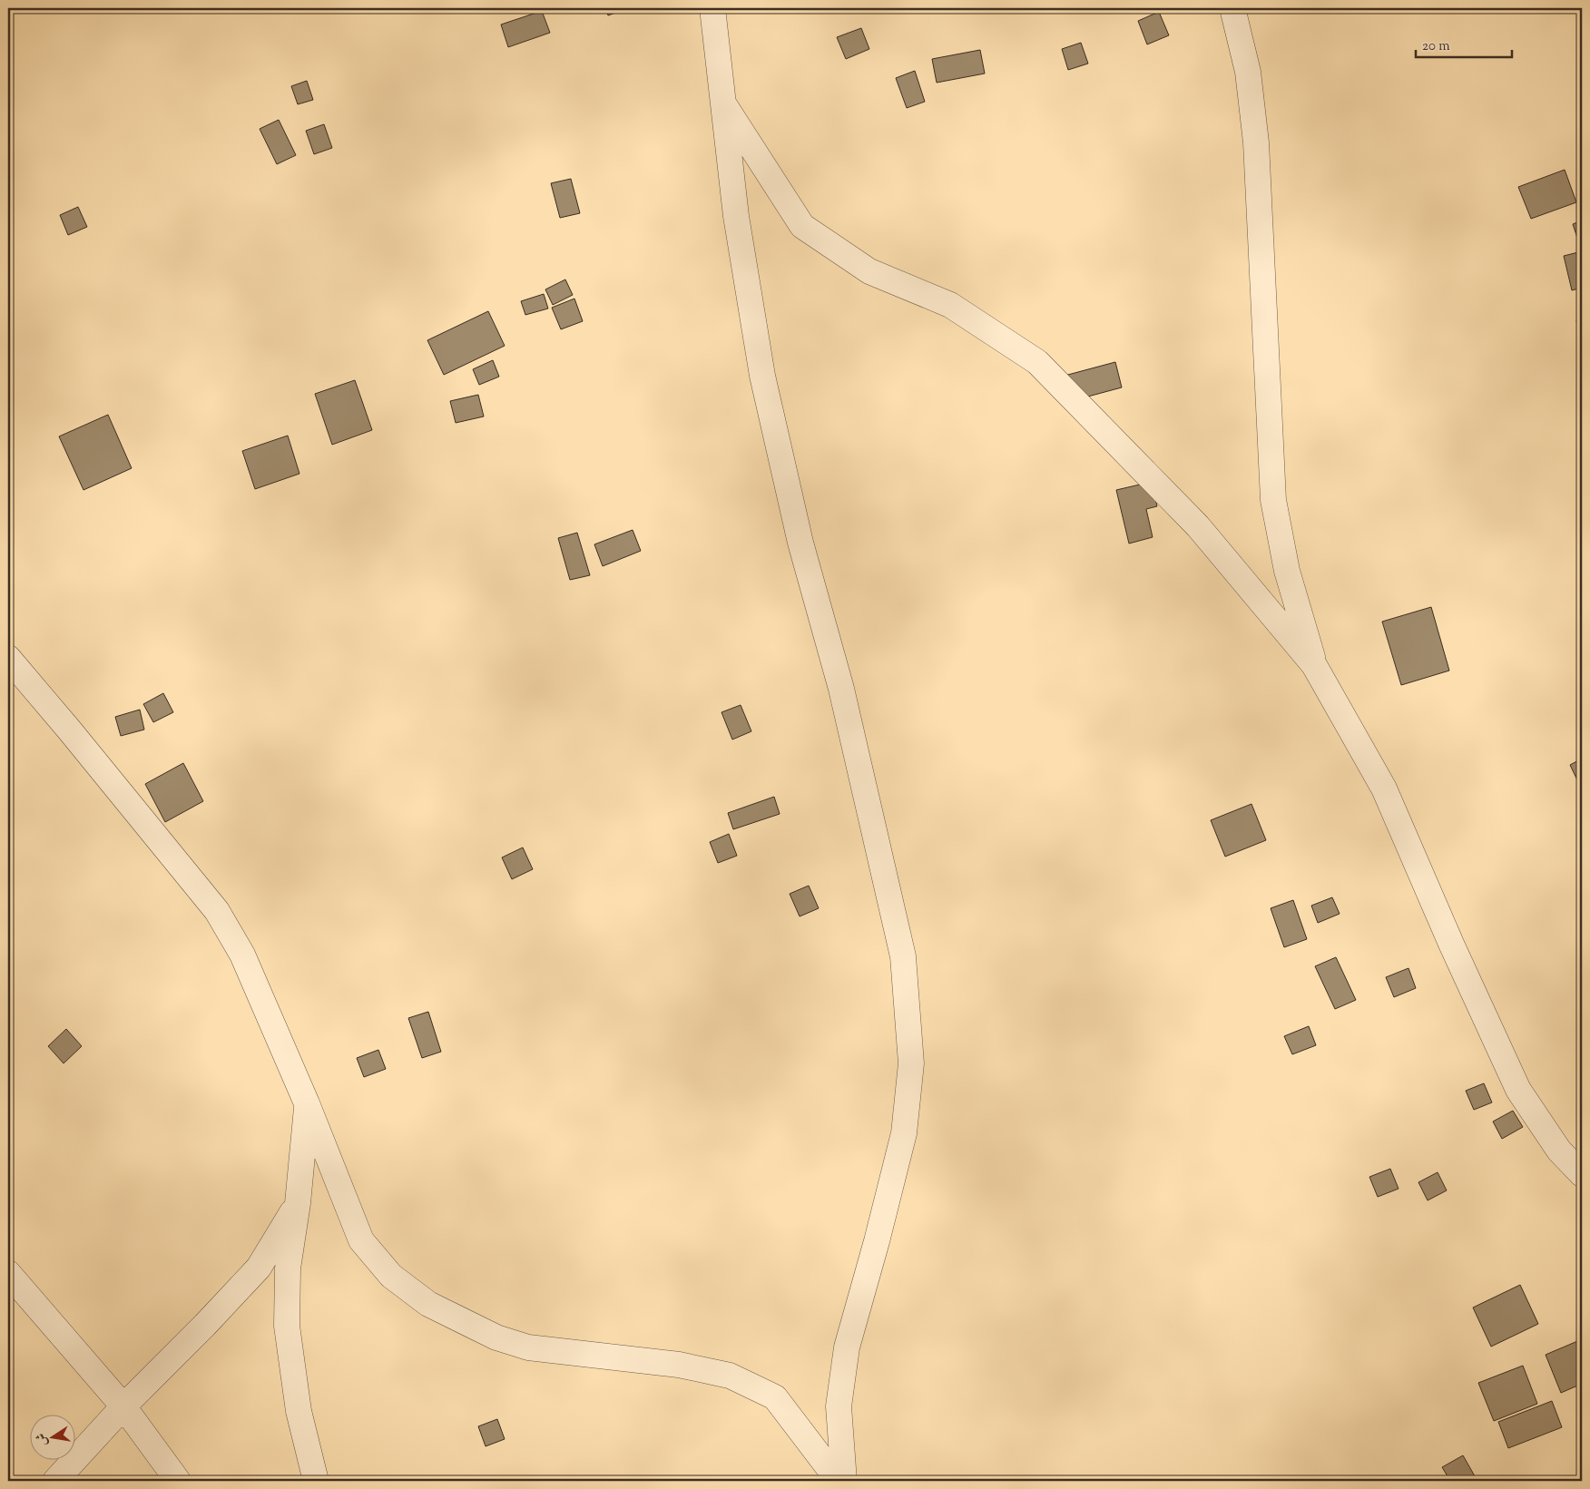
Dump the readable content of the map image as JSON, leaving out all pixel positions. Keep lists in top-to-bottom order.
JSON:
{
  "scale_bar": "20 m",
  "north": "left"
}
